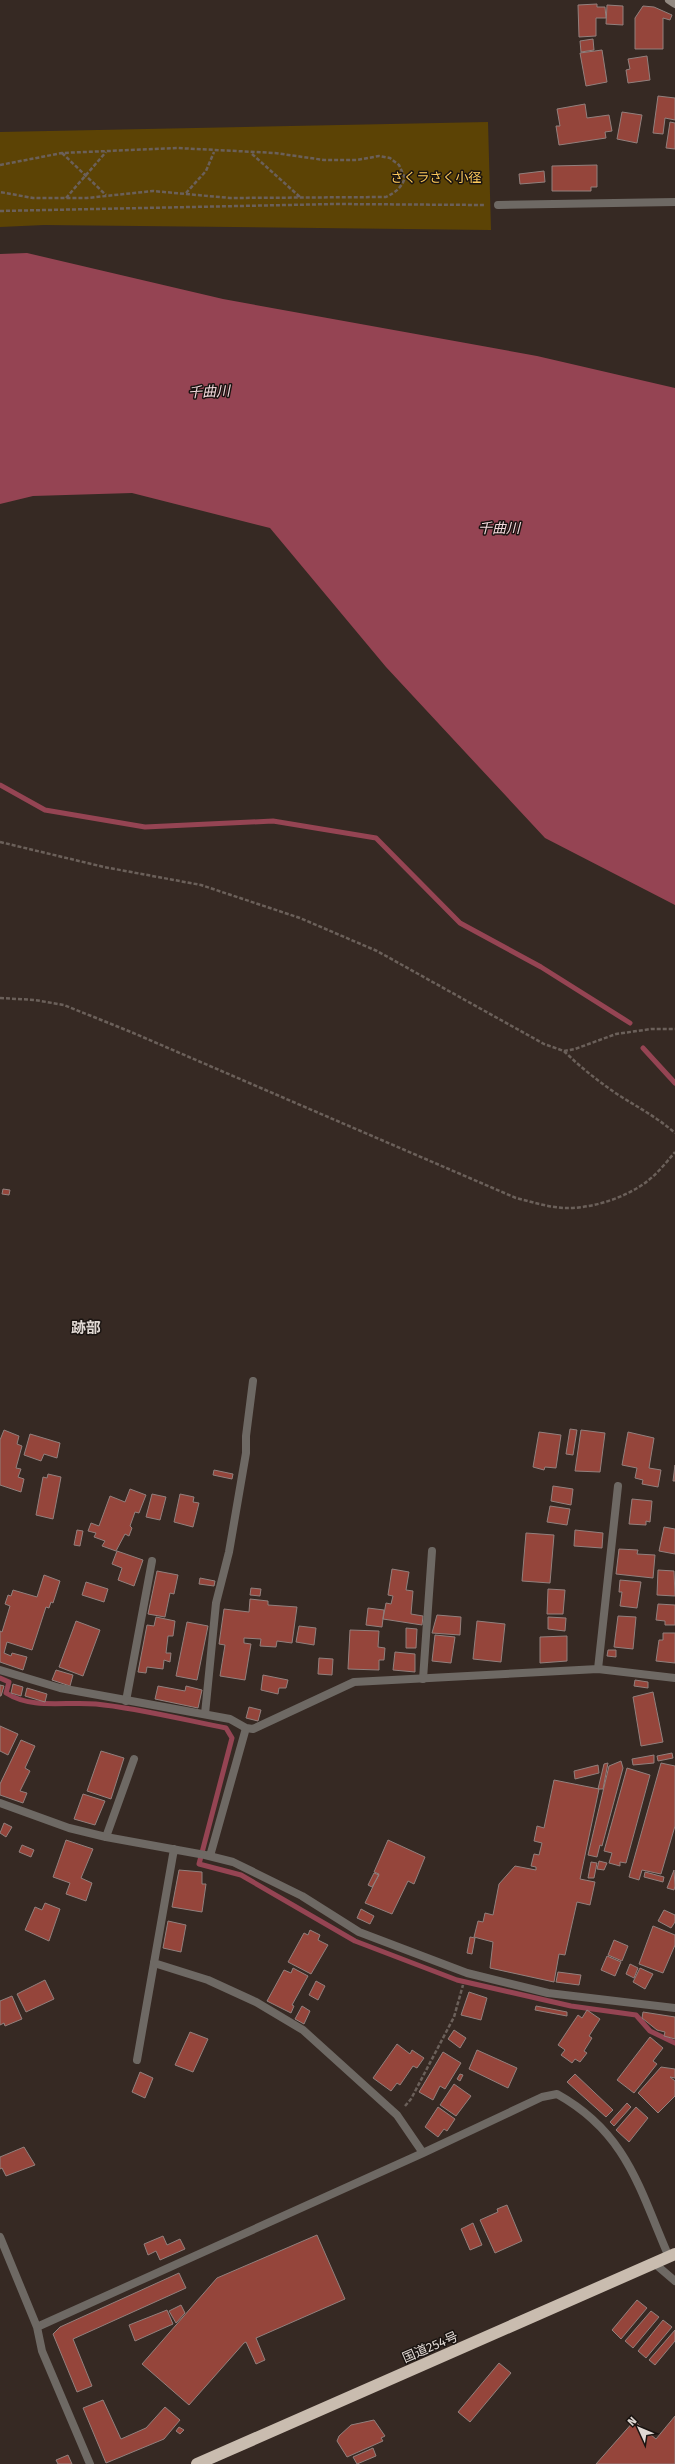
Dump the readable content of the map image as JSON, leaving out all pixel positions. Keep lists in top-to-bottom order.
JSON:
{
  "streets": {
    "highway": ["国道254号"]
  },
  "districts": ["跡部"],
  "water": ["千曲川"],
  "parks": ["さくラさく小径"],
  "north": "top left"
}
